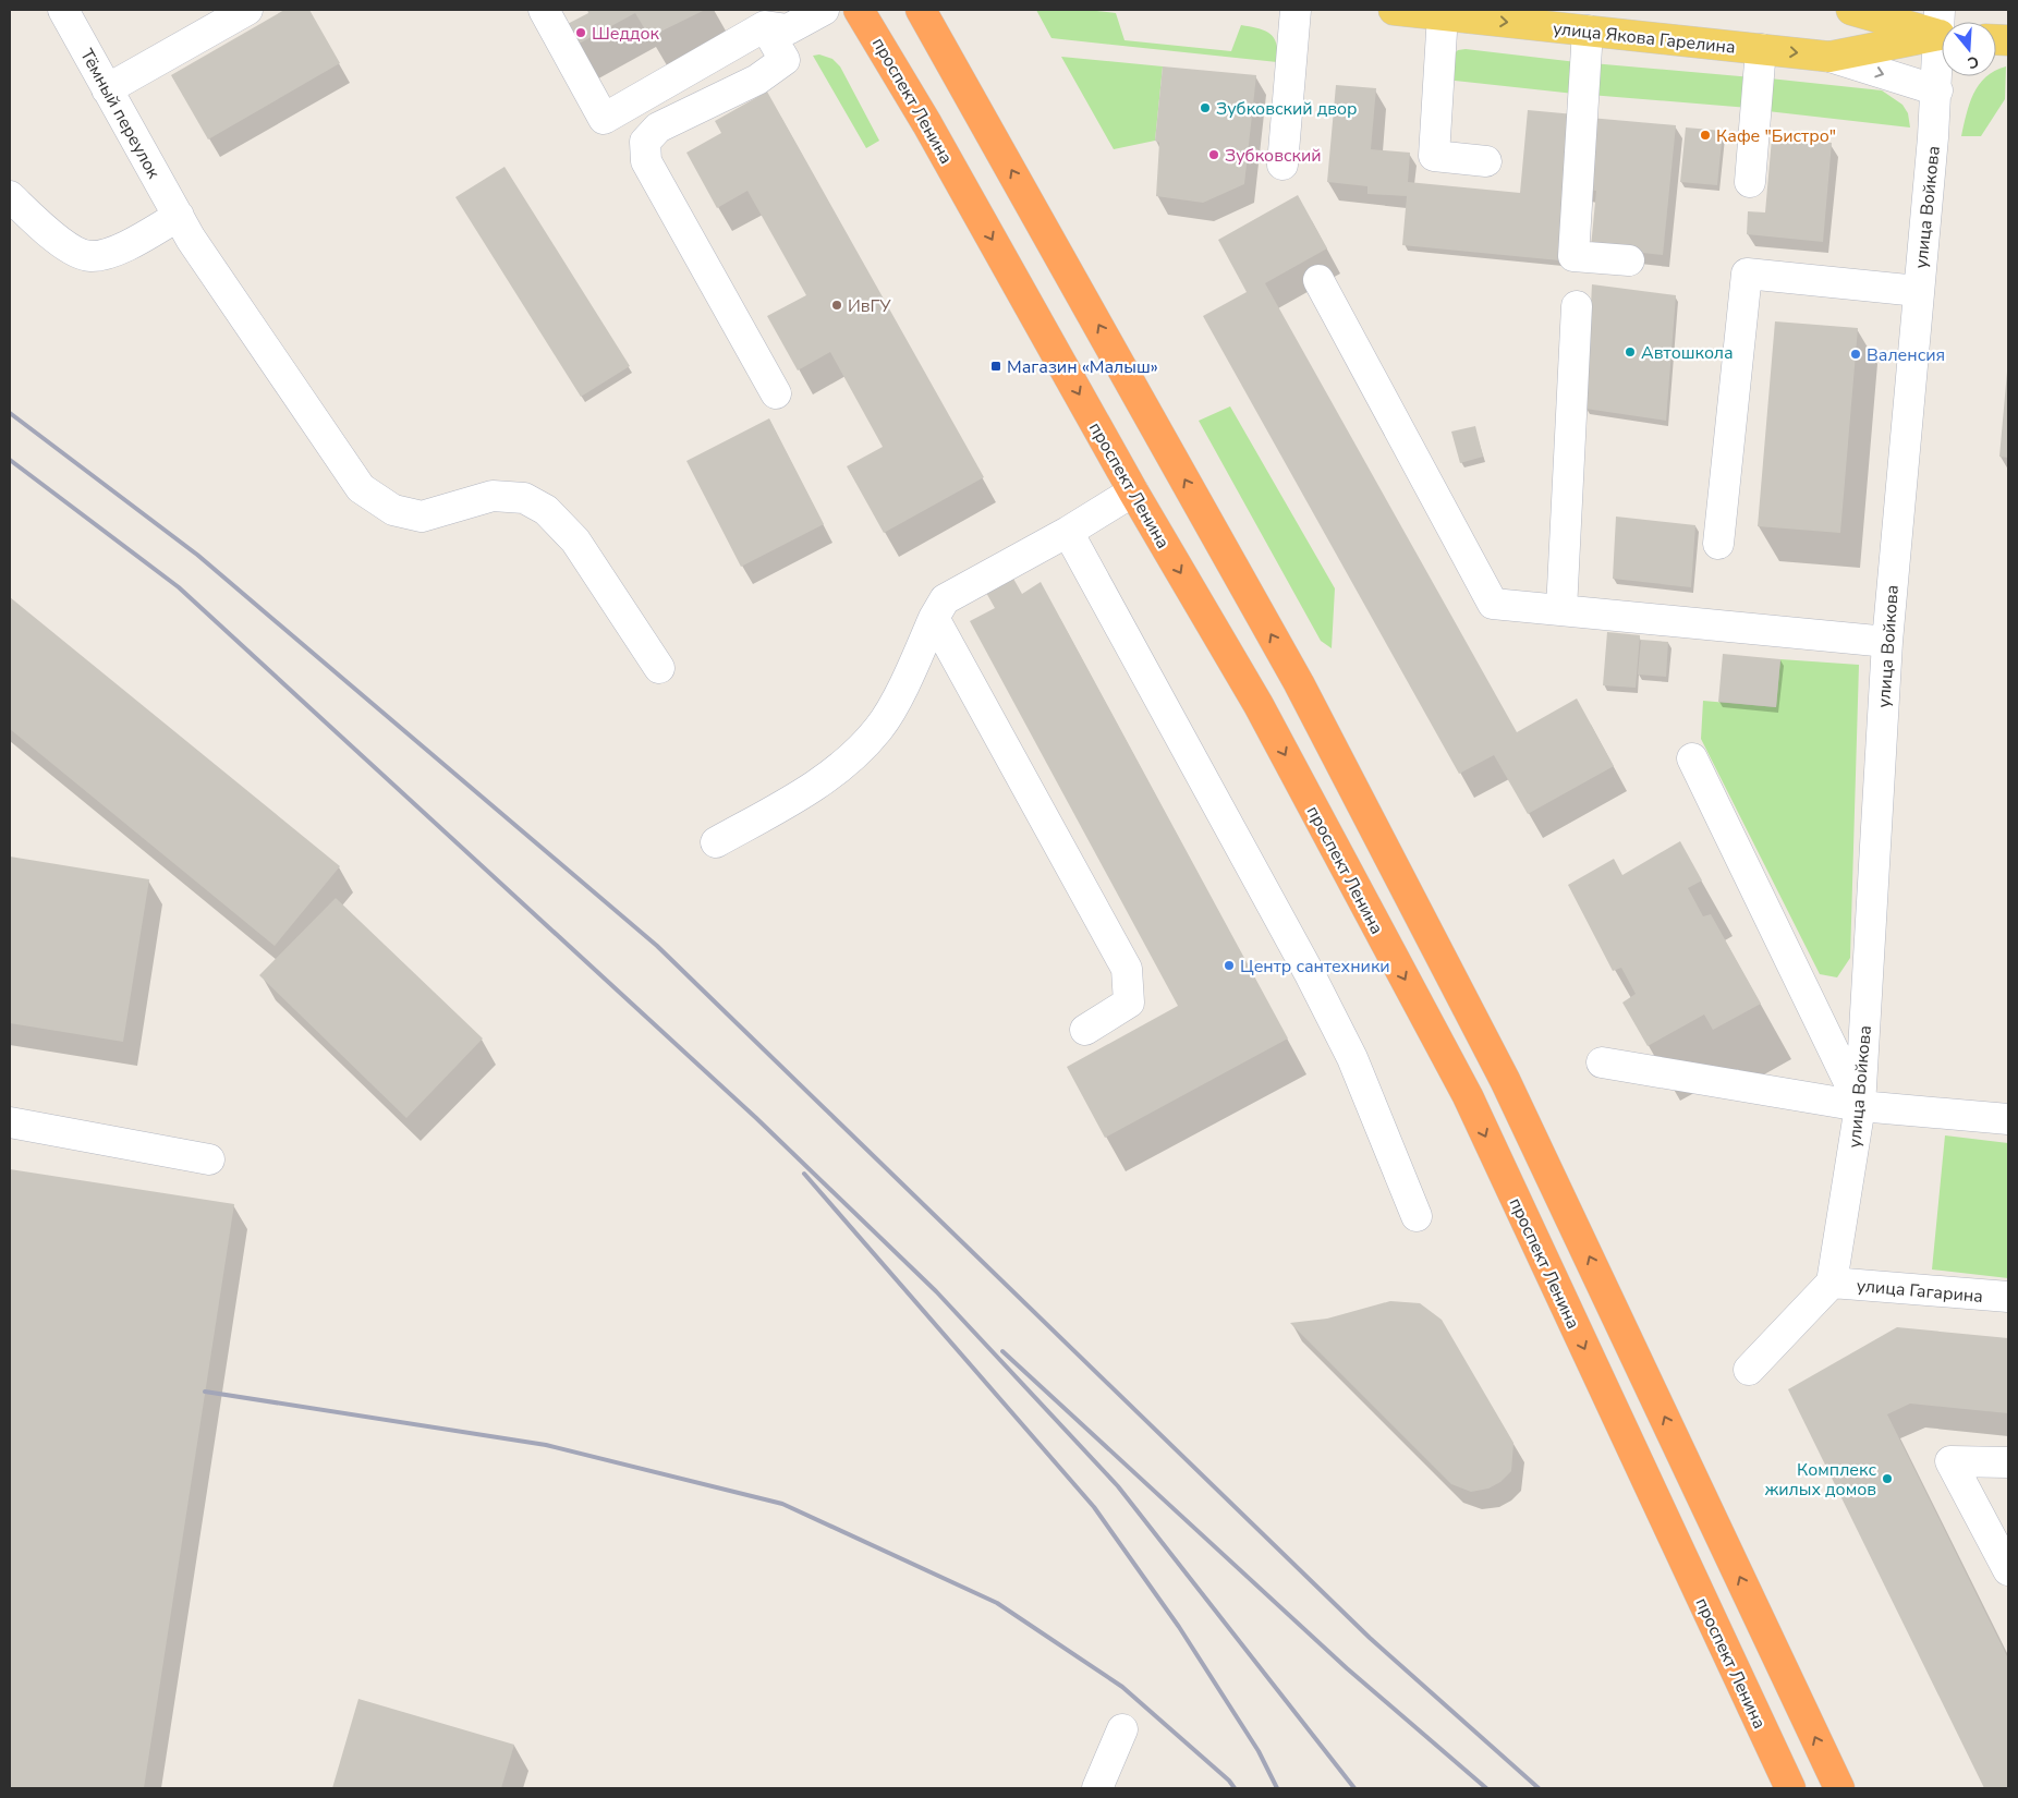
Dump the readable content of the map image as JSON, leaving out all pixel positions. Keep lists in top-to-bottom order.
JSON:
{
  "streets": {
    "highway": ["проспект Ленина"],
    "main road": ["улица Якова Гарелина"],
    "street": ["Тёмный переулок", "улица Войкова", "улица Гагарина"]
  },
  "crossings": [
    ["улица Якова Гарелина", "улица Войкова"],
    ["улица Войкова", "улица Гагарина"]
  ],
  "places": {
    "other": [
      "Шеддок",
      "Зубковский двор",
      "Кафе \"Бистро\"",
      "Зубковский",
      "ИвГУ",
      "Автошкола",
      "Валенсия",
      "Центр сантехники",
      "Комплекс жилых домов"
    ],
    "transit": ["Магазин «Малыш»"]
  },
  "north": "bottom"
}
